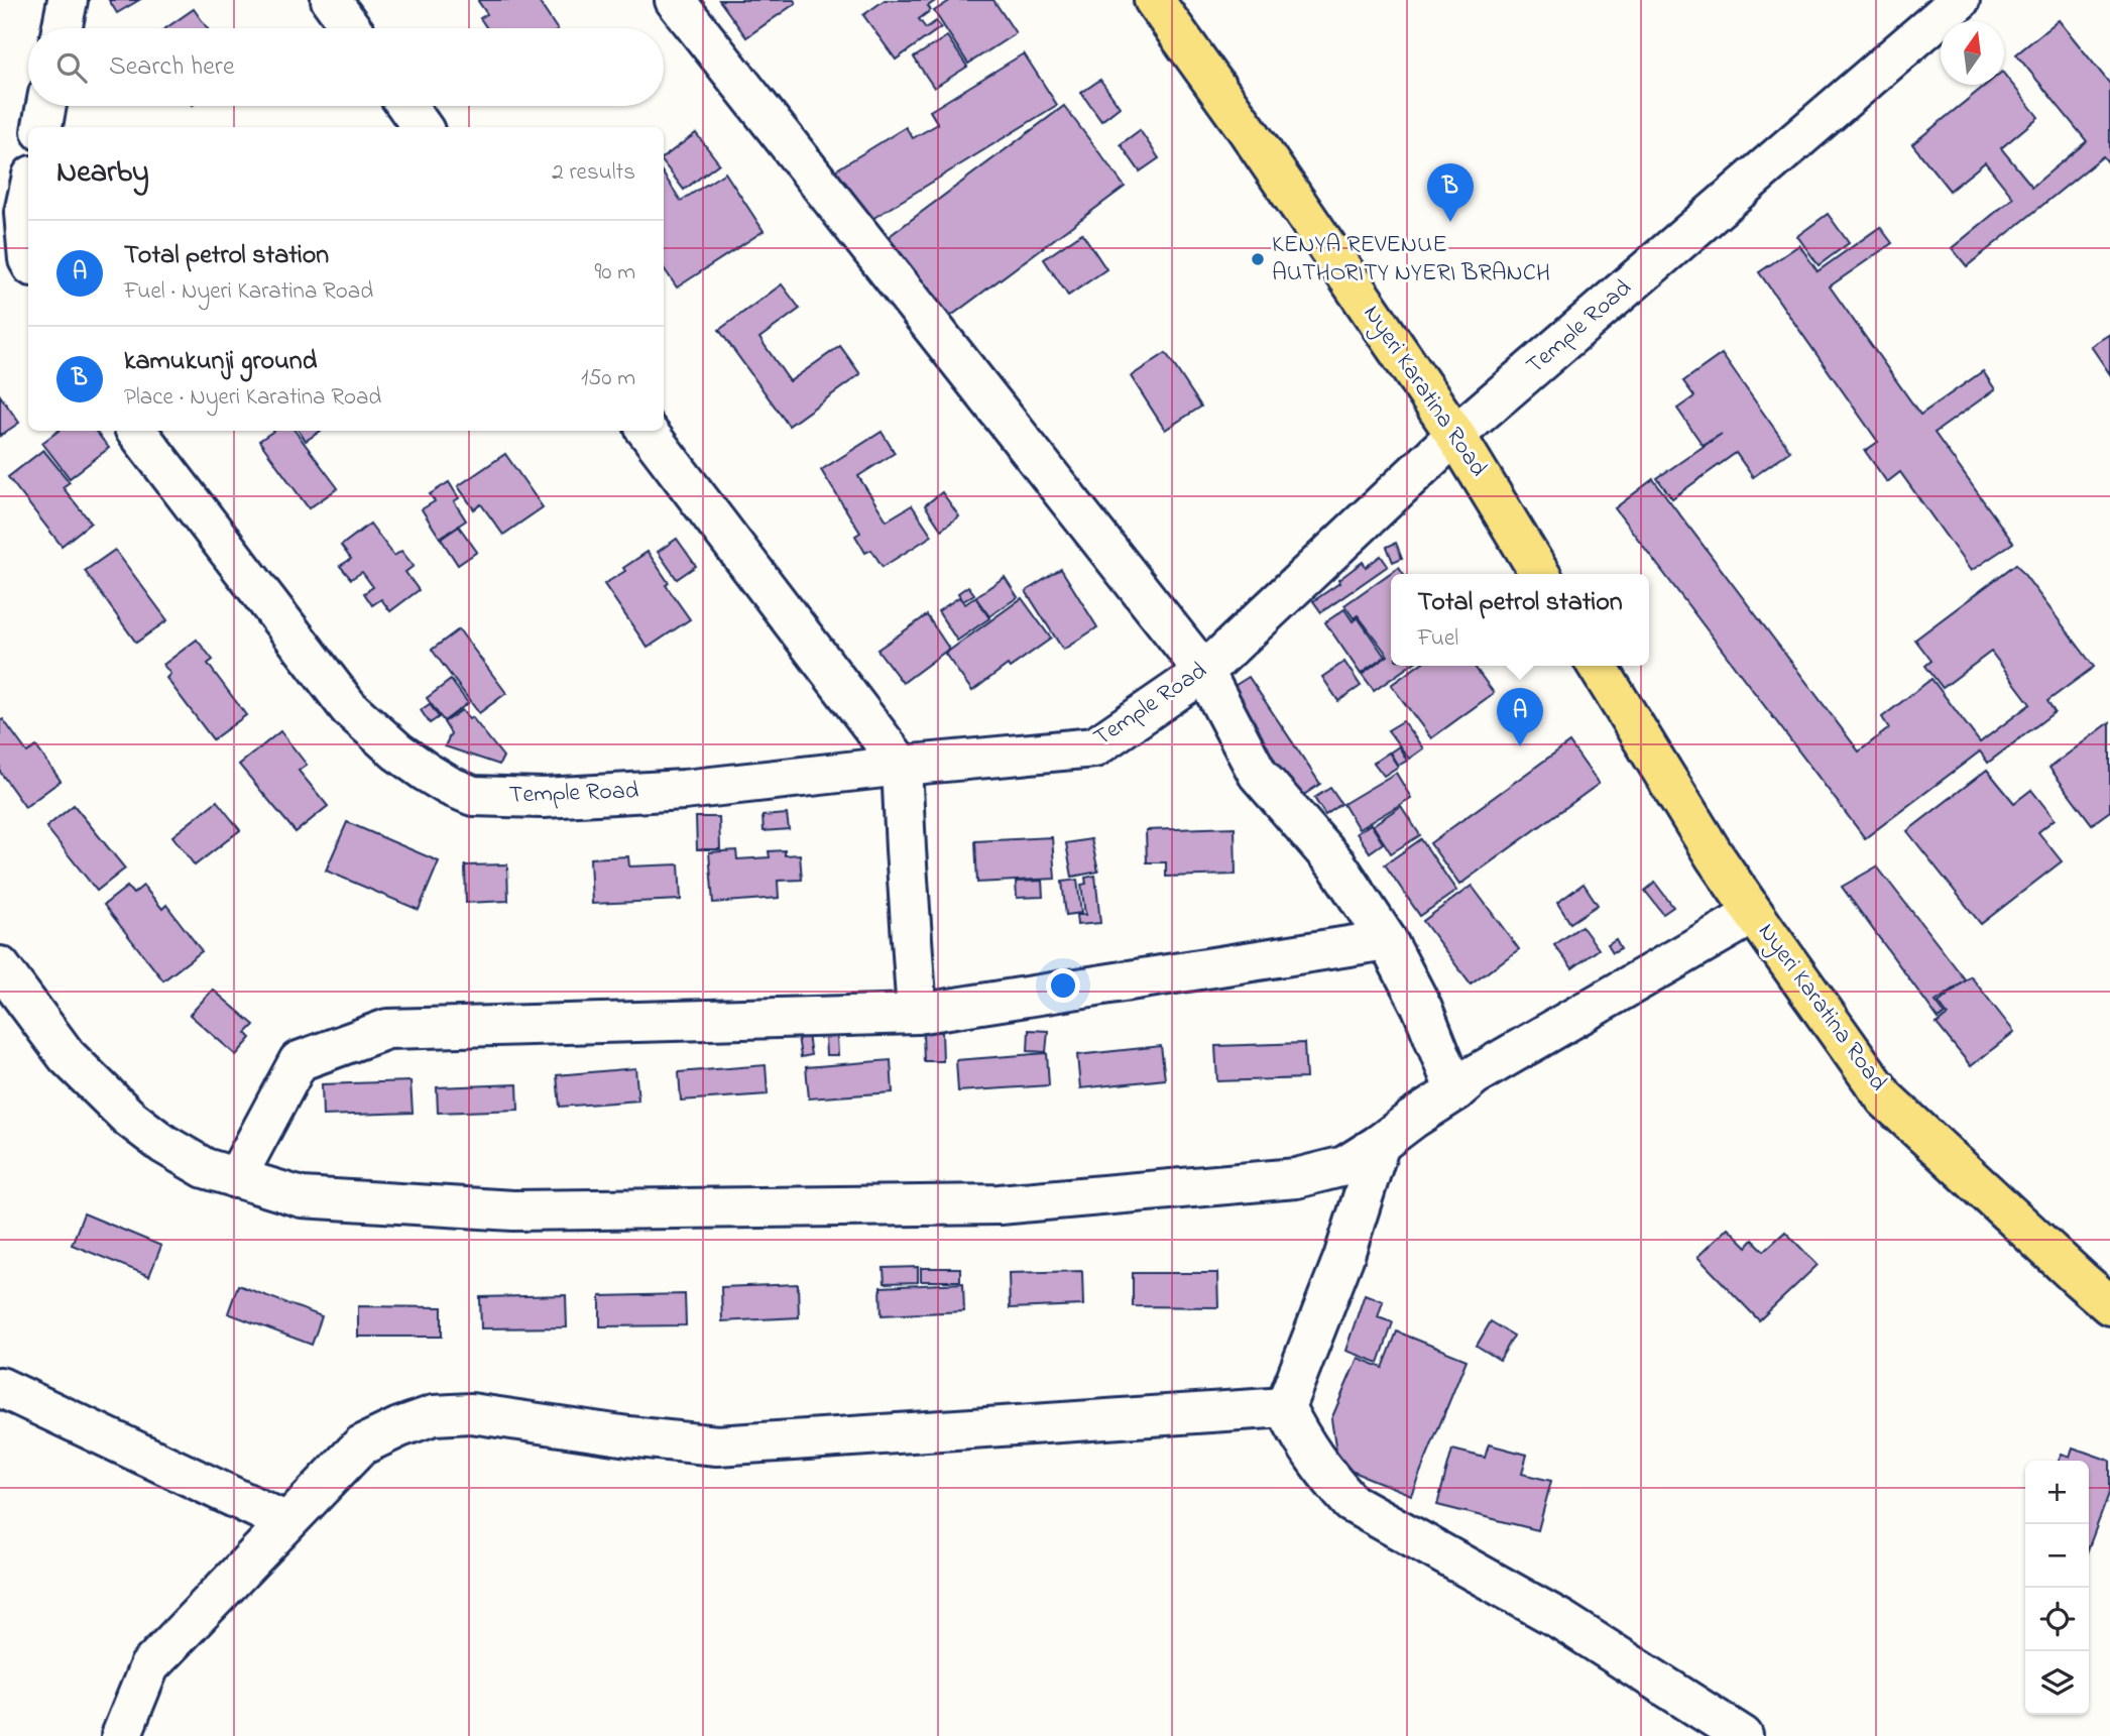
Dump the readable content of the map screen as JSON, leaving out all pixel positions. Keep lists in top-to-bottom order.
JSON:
{
  "streets": {
    "highway": ["Nyeri Karatina Road"],
    "street": ["Temple Road"]
  },
  "crossings": [
    ["Temple Road", "Nyeri Karatina Road"]
  ],
  "places": ["KENYA REVENUE AUTHORITY NYERI BRANCH"],
  "north": "top",
  "page": {
    "search": "Search here",
    "heading": ["Nearby", "2 results"],
    "pins": ["B", "A"],
    "list": [
      {
        "mark": "A",
        "name": "Total petrol station",
        "note": "Fuel · Nyeri Karatina Road",
        "value": "90 m"
      },
      {
        "mark": "B",
        "name": "kamukunji ground",
        "note": "Place · Nyeri Karatina Road",
        "value": "150 m"
      }
    ],
    "popup": ["Total petrol station", "Fuel"],
    "map_buttons": ["+", "−"]
  }
}
